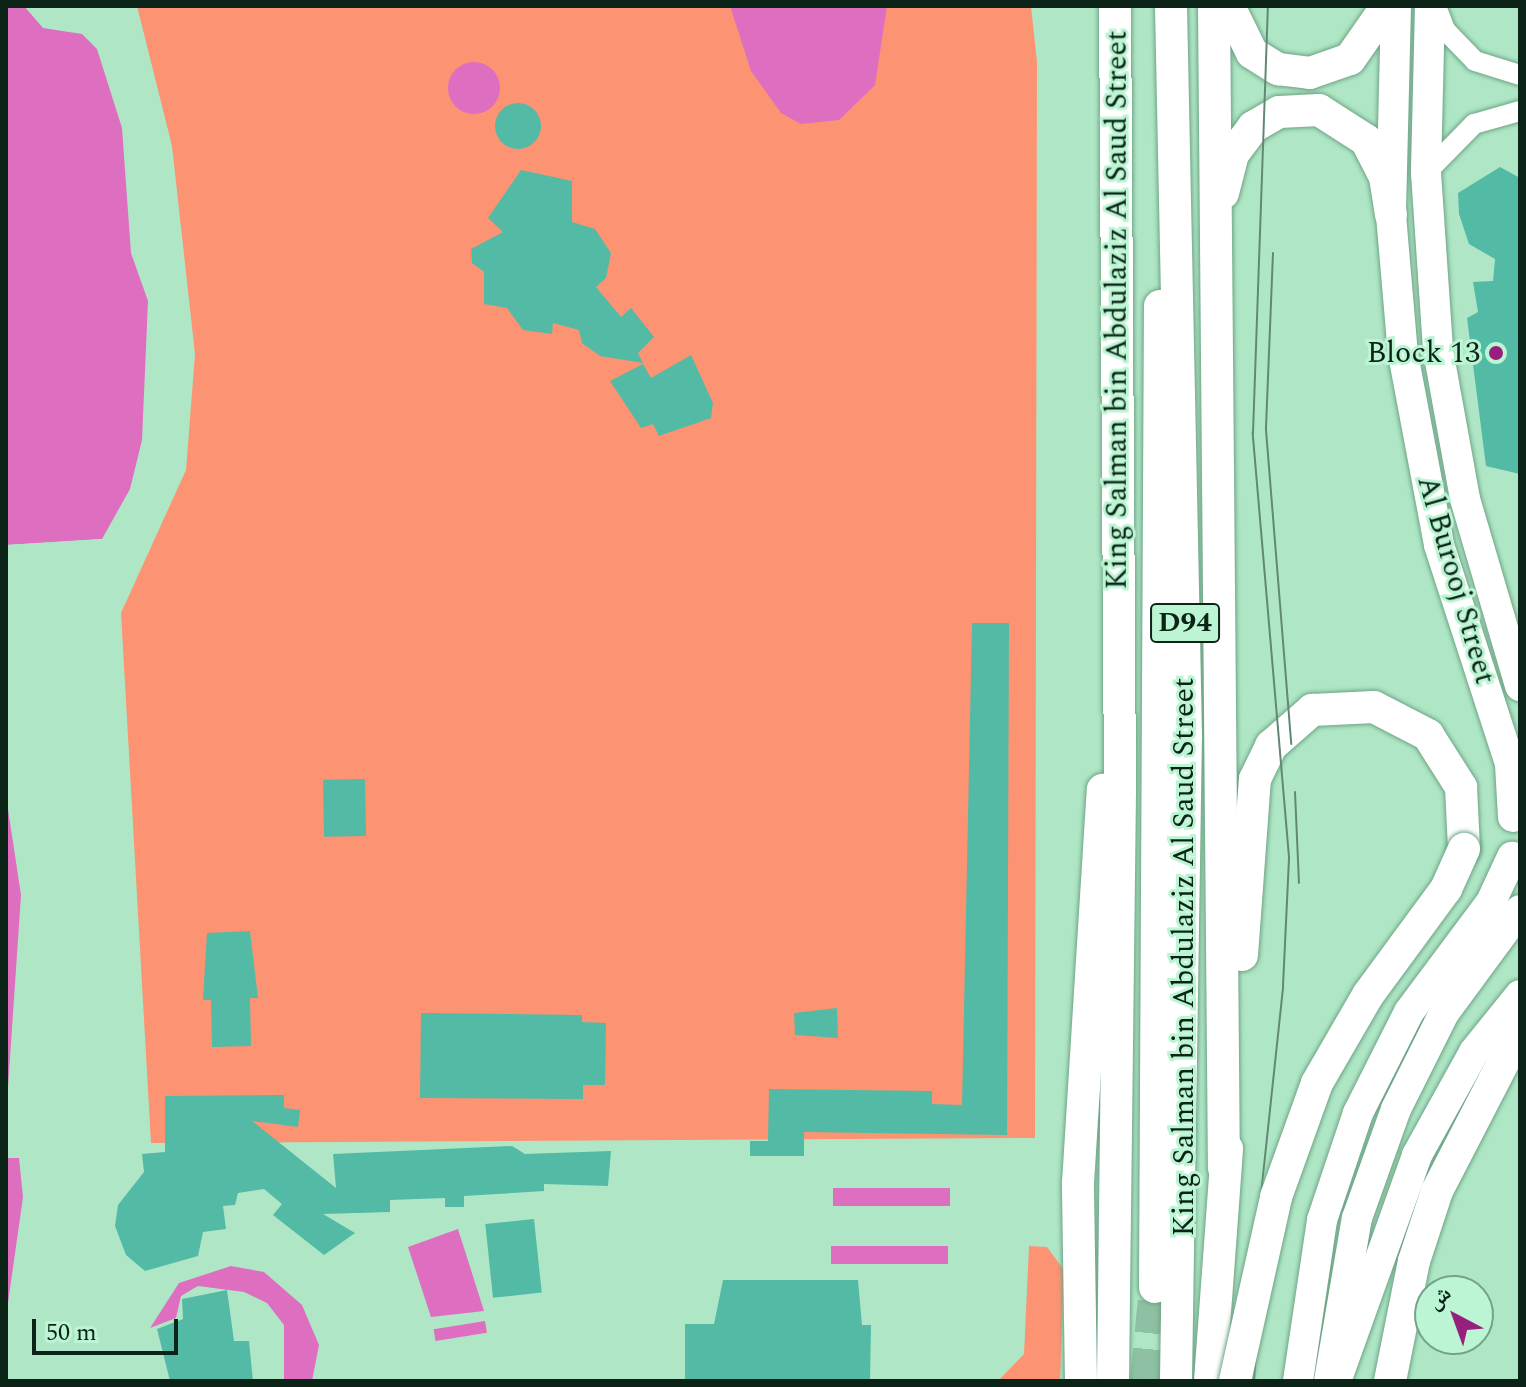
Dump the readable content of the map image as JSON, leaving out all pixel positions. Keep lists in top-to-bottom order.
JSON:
{
  "streets": {
    "main road": ["King Salman bin Abdulaziz Al Saud Street", "D94"],
    "street": ["Al Burooj Street"]
  },
  "places": ["Block 13"],
  "scale_bar": "50 m",
  "north": "top left"
}
